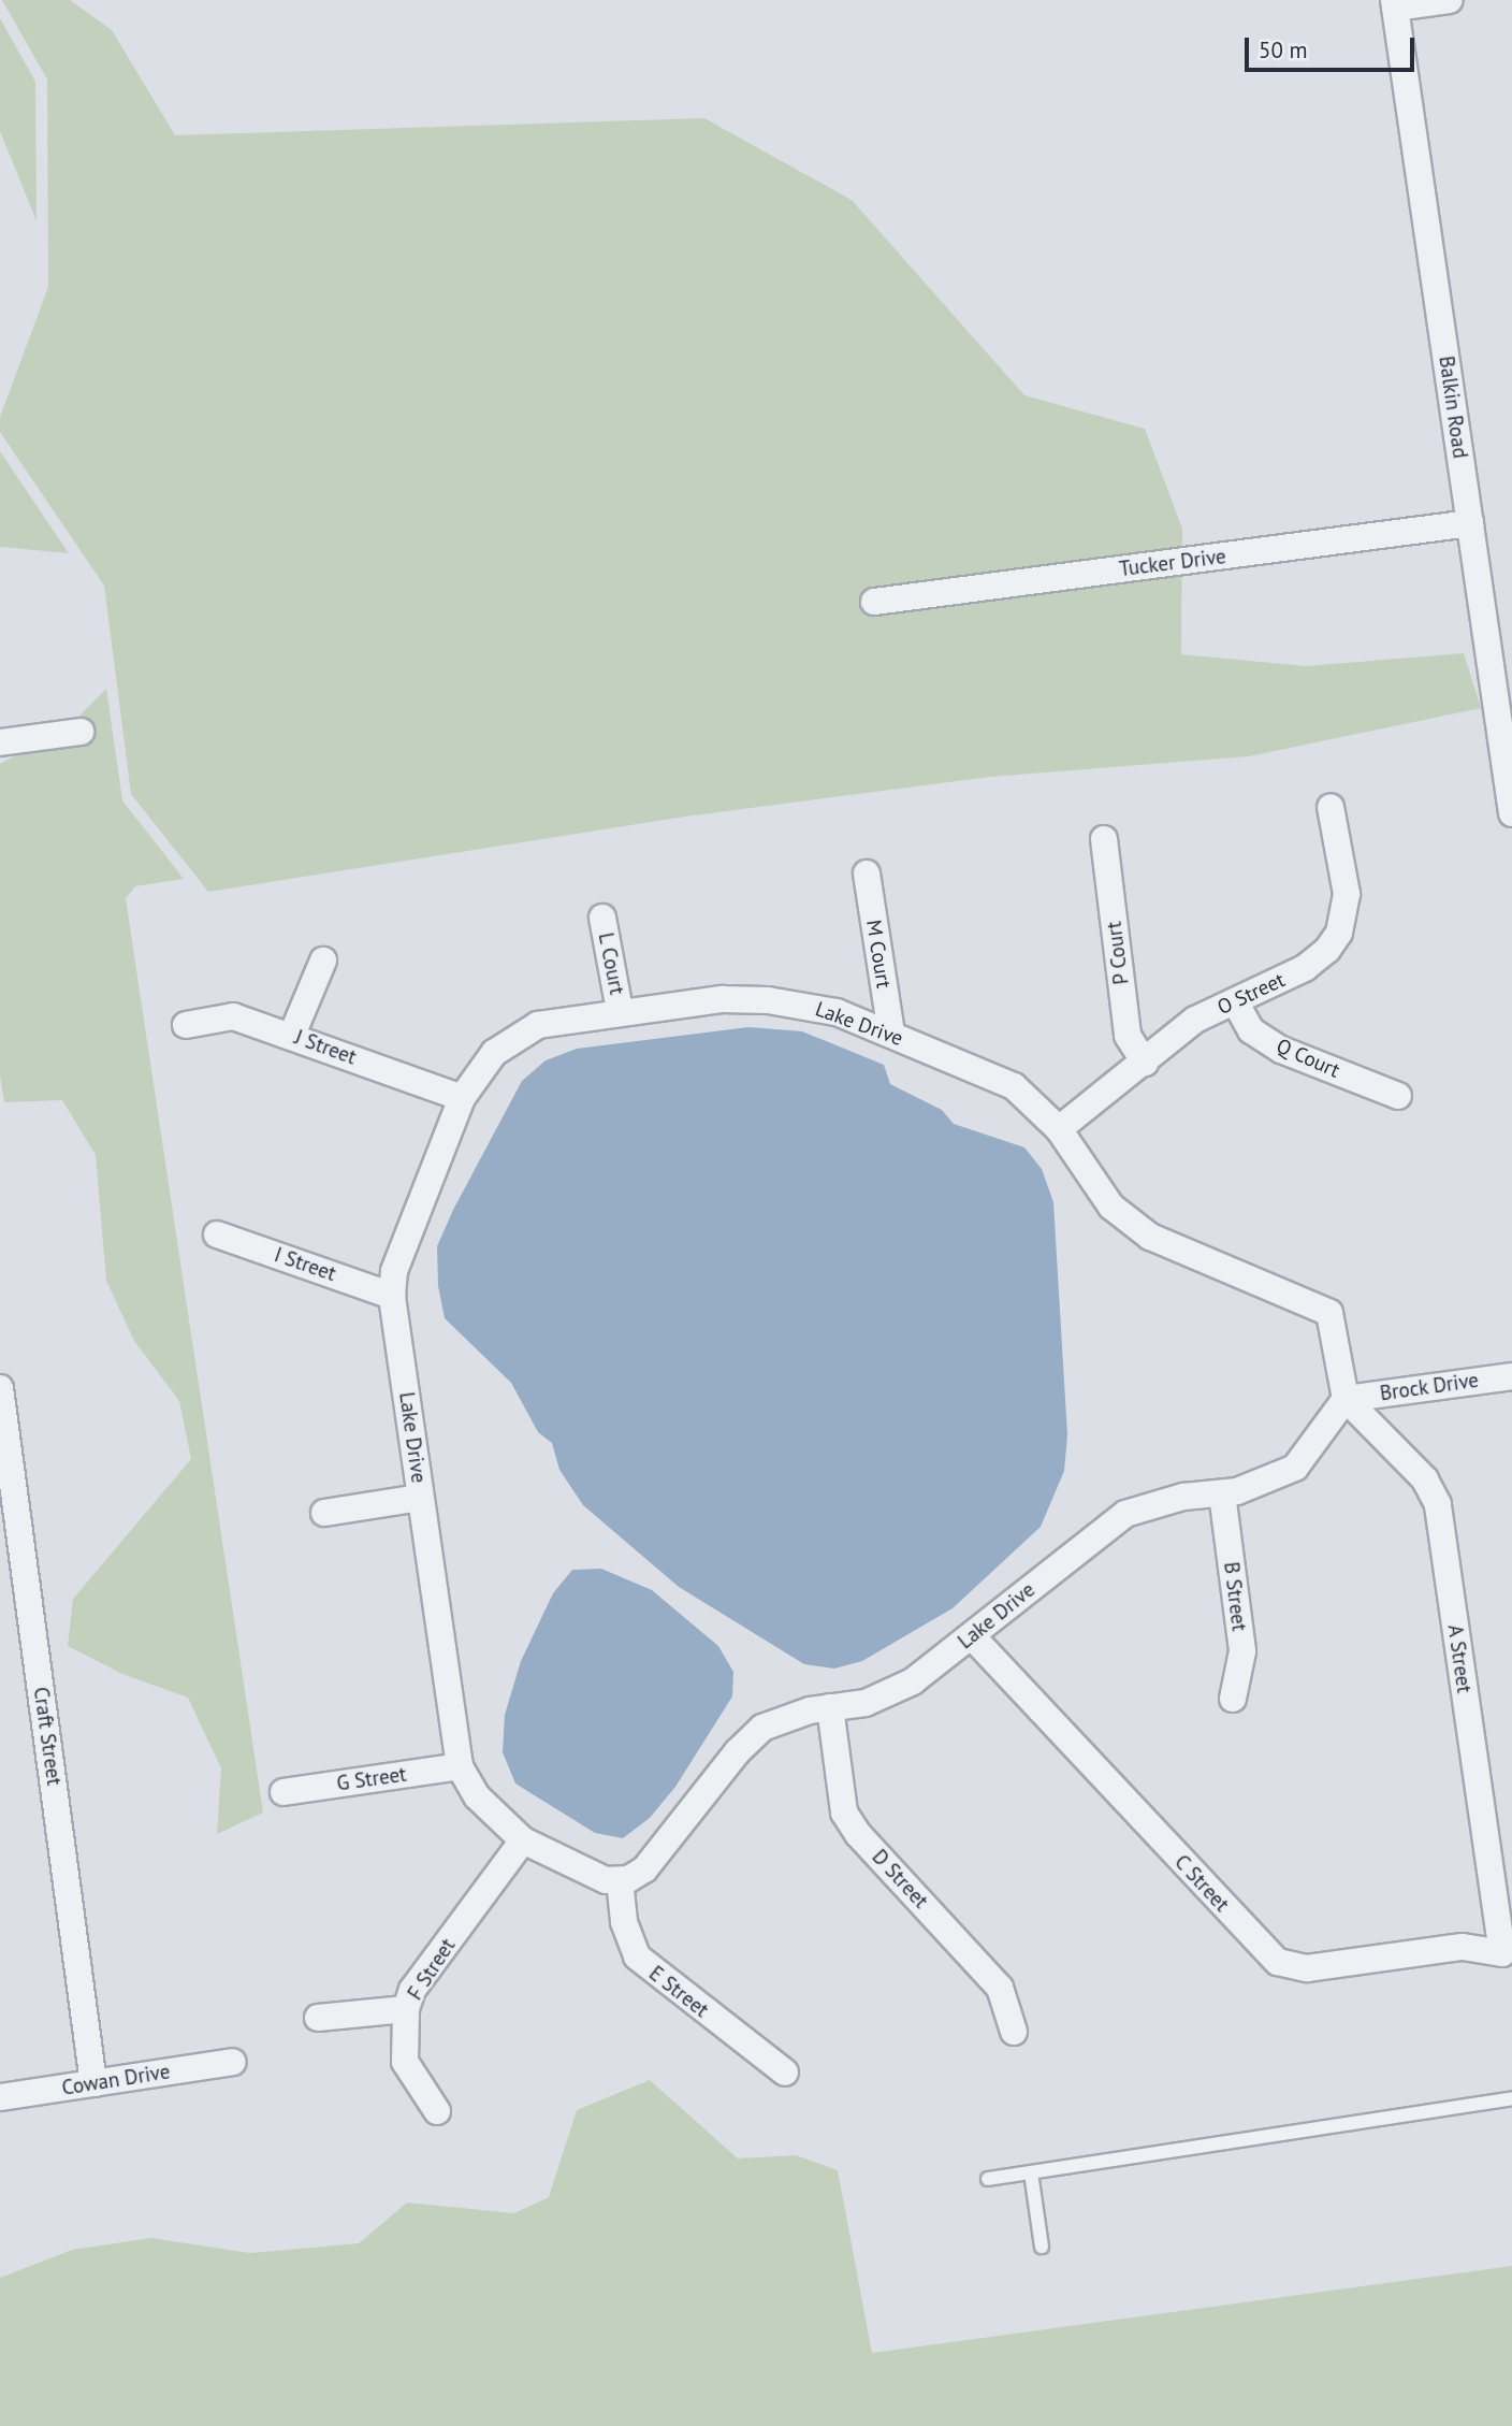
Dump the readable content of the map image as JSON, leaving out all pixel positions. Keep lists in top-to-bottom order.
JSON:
{
  "streets": {
    "street": [
      "Balkin Road",
      "Tucker Drive",
      "P Court",
      "M Court",
      "L Court",
      "O Street",
      "Lake Drive",
      "J Street",
      "Q Court",
      "I Street",
      "Brock Drive",
      "B Street",
      "A Street",
      "Craft Street",
      "G Street",
      "D Street",
      "C Street",
      "F Street",
      "E Street",
      "Cowan Drive"
    ]
  },
  "crossings": [
    ["Balkin Road", "Tucker Drive"],
    ["P Court", "O Street"],
    ["M Court", "Lake Drive"],
    ["L Court", "Lake Drive"],
    ["O Street", "Lake Drive"],
    ["O Street", "Q Court"],
    ["Lake Drive", "J Street"],
    ["Lake Drive", "I Street"],
    ["Lake Drive", "Brock Drive"],
    ["Lake Drive", "B Street"],
    ["Lake Drive", "A Street"],
    ["Lake Drive", "G Street"],
    ["Lake Drive", "D Street"],
    ["Lake Drive", "C Street"],
    ["Lake Drive", "F Street"],
    ["Lake Drive", "E Street"],
    ["Brock Drive", "A Street"],
    ["A Street", "C Street"],
    ["Craft Street", "Cowan Drive"]
  ],
  "scale_bar": "50 m"
}
